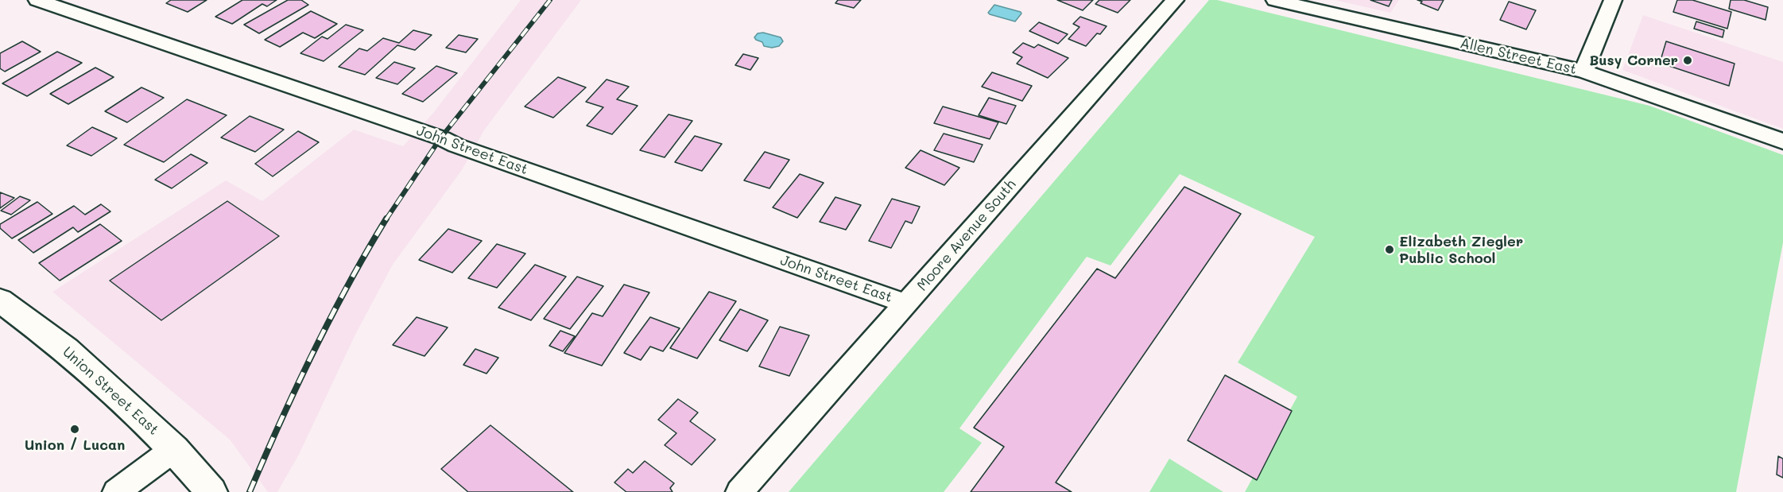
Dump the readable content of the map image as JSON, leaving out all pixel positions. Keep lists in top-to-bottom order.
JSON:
{
  "streets": {
    "street": [
      "Allen Street East",
      "John Street East",
      "Moore Avenue South",
      "Union Street East"
    ]
  },
  "crossings": [
    ["John Street East", "Moore Avenue South"]
  ],
  "places": ["Busy Corner", "Elizabeth Ziegler Public School", "Union / Lucan"]
}
